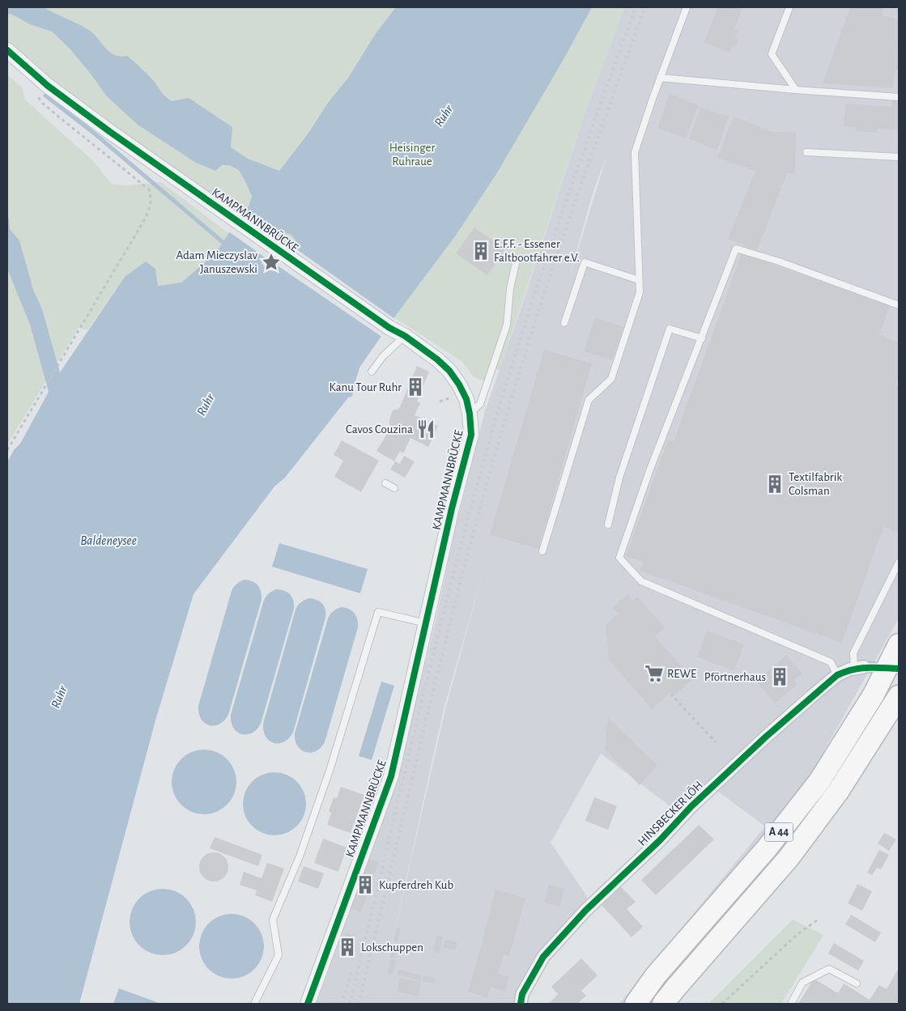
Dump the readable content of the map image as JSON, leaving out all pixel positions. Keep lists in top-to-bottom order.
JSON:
{
  "streets": {
    "highway": ["A 44"],
    "street": ["KAMPMANNBRÜCKE", "HINSBECKER LÖH"]
  },
  "water": ["Ruhr", "Baldeneysee"],
  "parks": ["Heisinger Ruhraue"],
  "places": {
    "building": [
      "E.F.F. - Essener Faltbootfahrer e.V.",
      "Kanu Tour Ruhr",
      "Textilfabrik Colsman",
      "Pförtnerhaus",
      "Kupferdreh Kub",
      "Lokschuppen"
    ],
    "place": ["Adam Mieczyslav Januszewski"],
    "restaurant": ["Cavos Couzina"],
    "supermarket": ["REWE"]
  }
}
